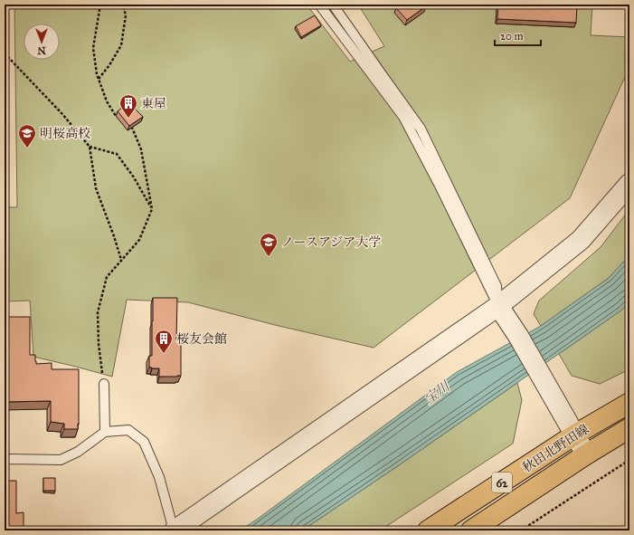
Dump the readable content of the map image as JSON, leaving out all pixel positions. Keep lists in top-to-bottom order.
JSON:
{
  "streets": {
    "main road": ["秋田北野田線", "62"]
  },
  "water": ["宝川"],
  "places": {
    "building": ["東屋", "桜友会館"],
    "school or university": ["明桜高校", "ノースアジア大学"]
  },
  "scale_bar": "20 m",
  "north": "bottom"
}
